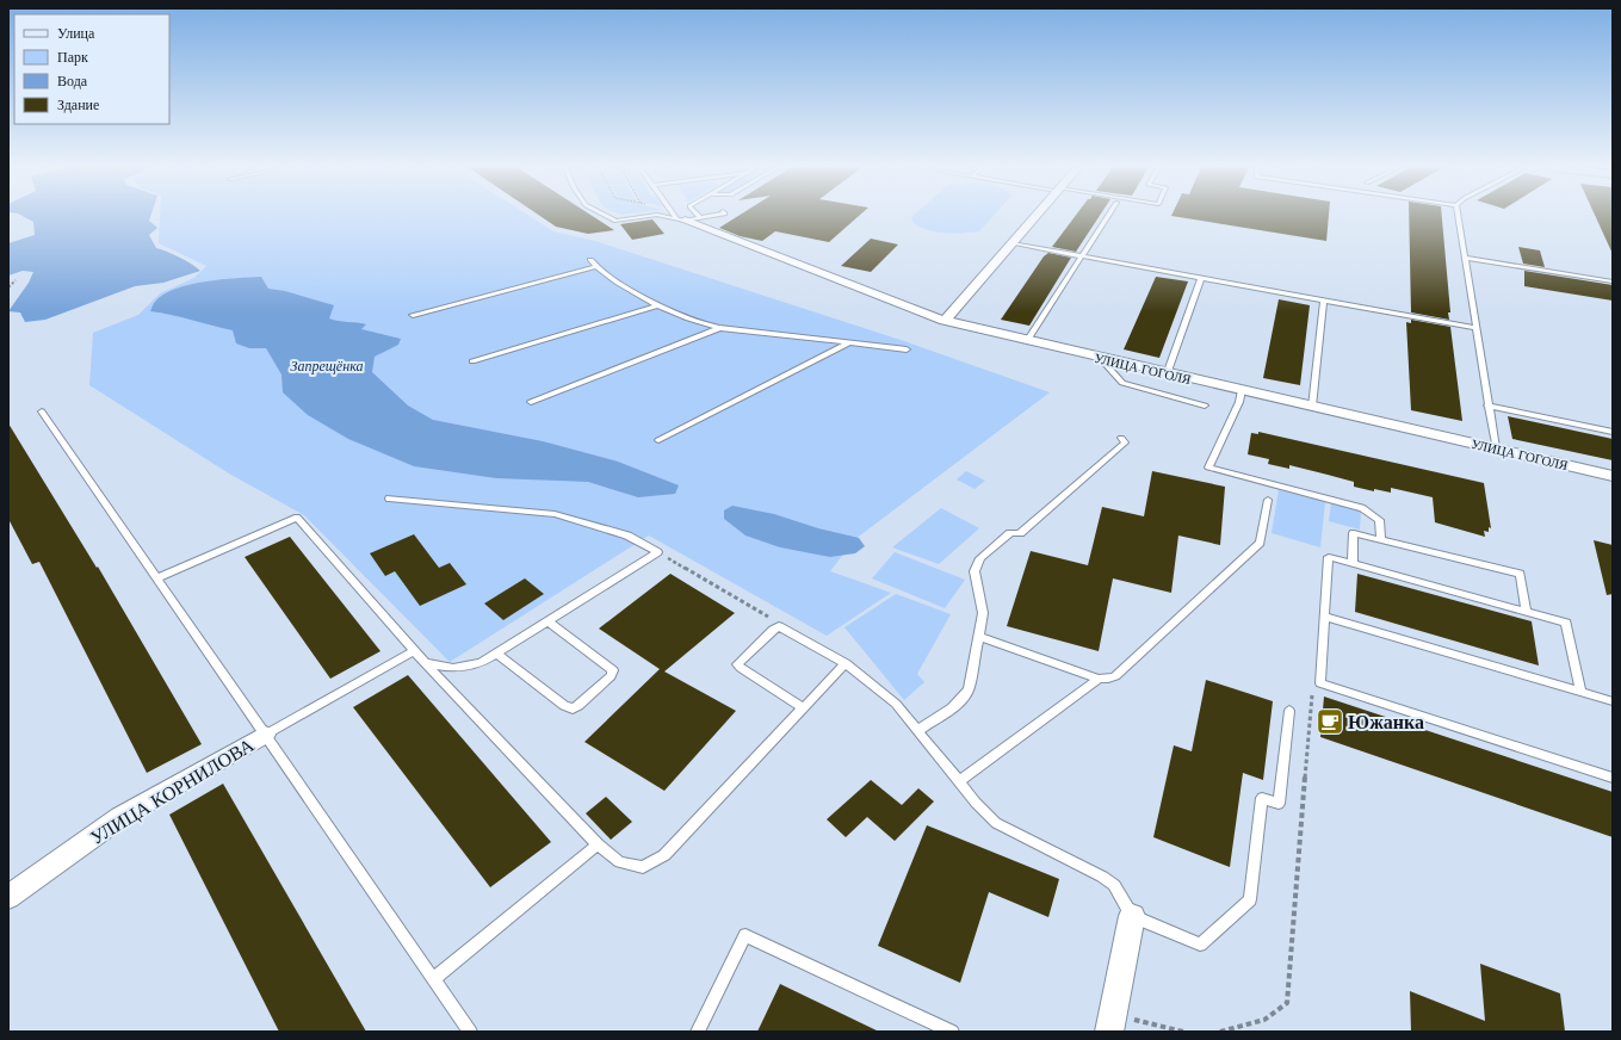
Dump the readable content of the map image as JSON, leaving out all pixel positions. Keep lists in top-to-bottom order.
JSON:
{
  "streets": {
    "street": ["УЛИЦА ГОГОЛЯ", "УЛИЦА КОРНИЛОВА"]
  },
  "water": ["Запрещёнка"],
  "places": {
    "cafe": ["Южанка"]
  },
  "legend": [
    "Улица",
    "Парк",
    "Вода",
    "Здание"
  ]
}
